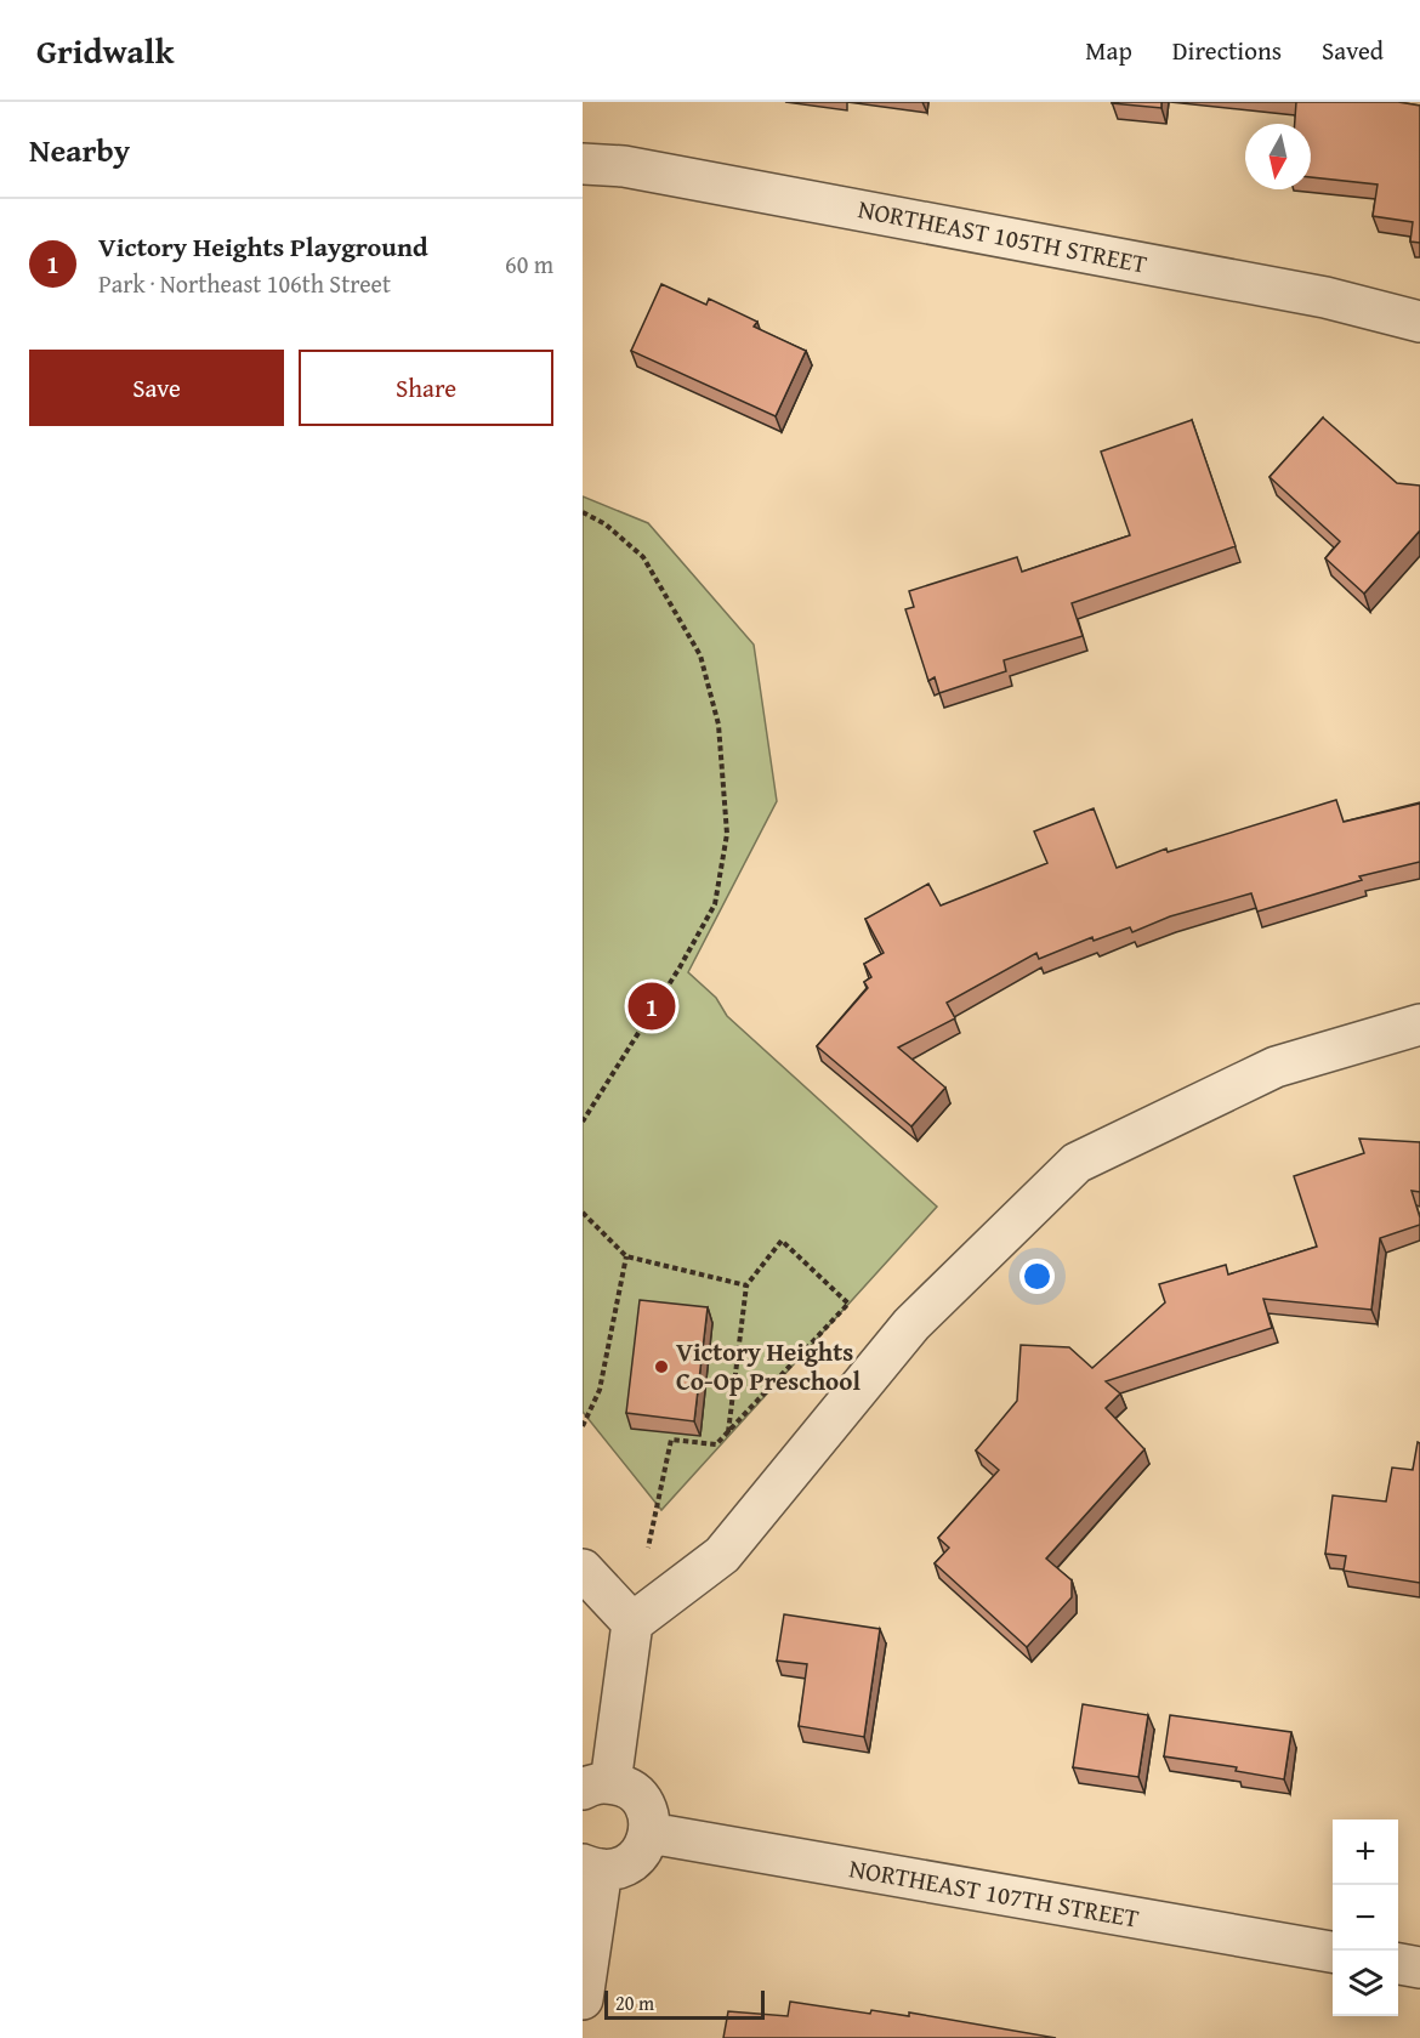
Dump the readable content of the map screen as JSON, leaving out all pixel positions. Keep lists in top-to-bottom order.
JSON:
{
  "streets": {
    "street": ["NORTHEAST 105TH STREET", "NORTHEAST 107TH STREET"]
  },
  "places": ["Victory Heights Co-Op Preschool"],
  "scale_bar": "20 m",
  "north": "bottom",
  "page": {
    "header": "Gridwalk",
    "nav": ["Map", "Directions", "Saved"],
    "heading": "Nearby",
    "list": [
      {
        "mark": "1",
        "name": "Victory Heights Playground",
        "note": "Park · Northeast 106th Street",
        "value": "60 m"
      }
    ],
    "buttons": ["Save", "Share"],
    "pins": "1",
    "map_buttons": ["+", "−"],
    "scale": "20 m"
  }
}
